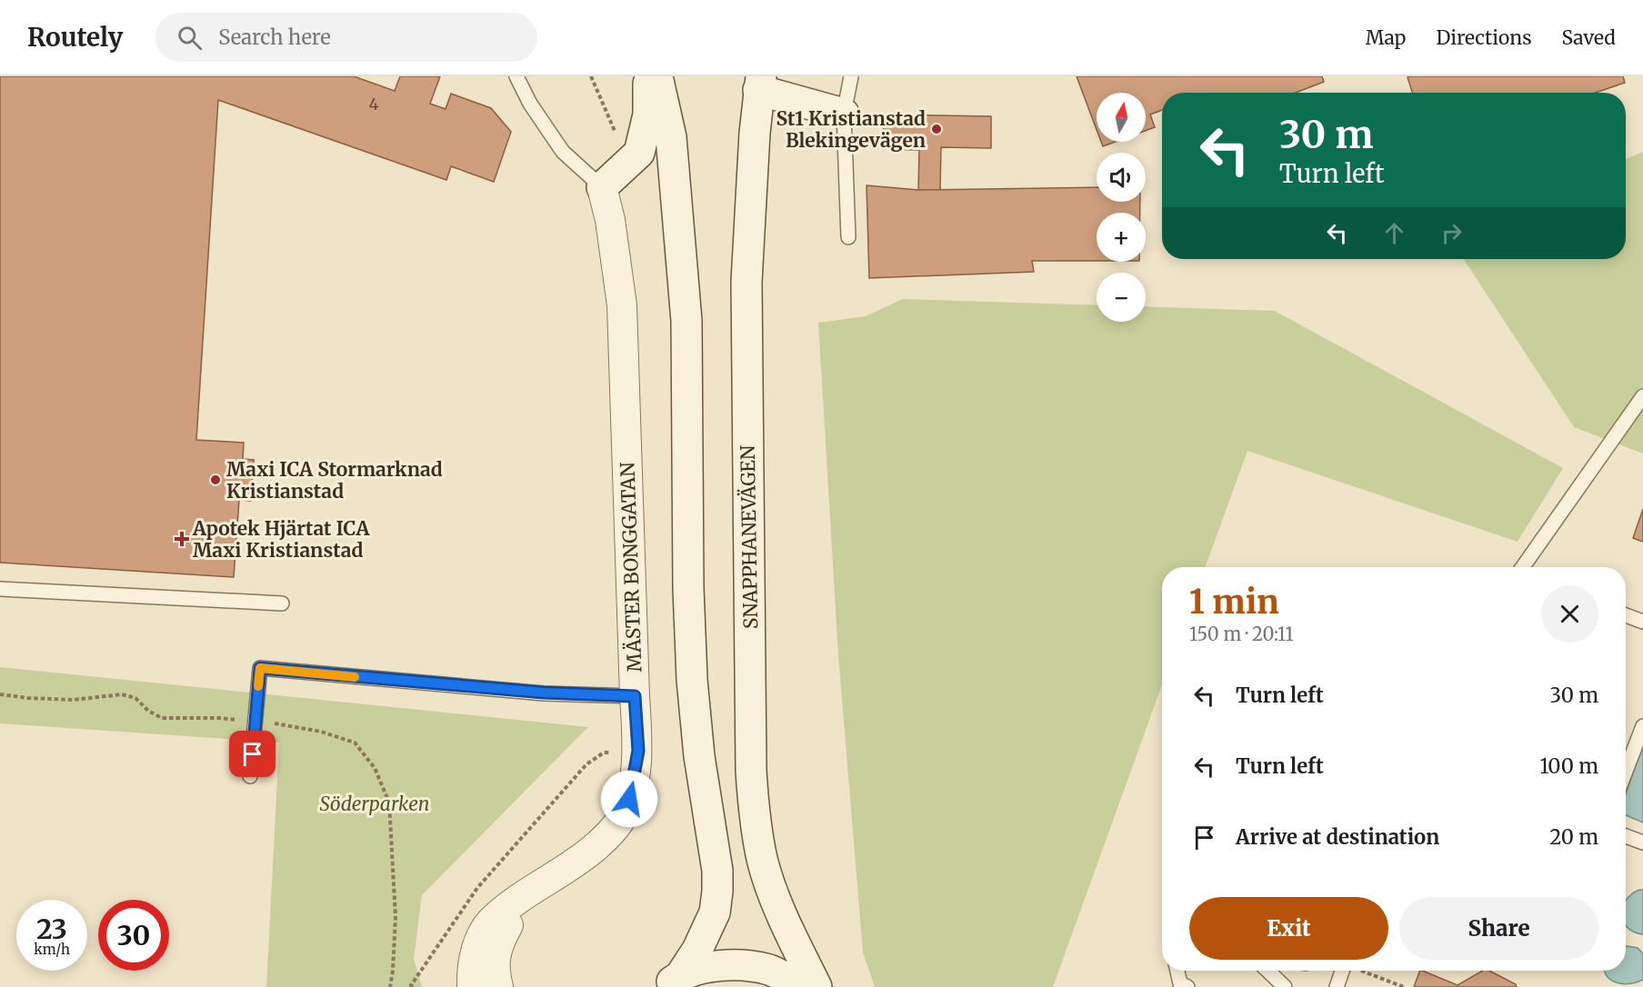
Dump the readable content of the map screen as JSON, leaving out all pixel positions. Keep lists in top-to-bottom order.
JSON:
{
  "streets": {
    "main road": ["SNAPPHANEVÄGEN"],
    "street": ["MÄSTER BONGGATAN"]
  },
  "parks": ["Söderparken"],
  "places": {
    "other": ["St1 Kristianstad Blekingevägen", "Maxi ICA Stormarknad Kristianstad"],
    "health": ["Apotek Hjärtat ICA Maxi Kristianstad"]
  },
  "house_numbers": ["4"],
  "north": "top",
  "page": {
    "header": "Routely",
    "search": "Search here",
    "nav": ["Map", "Directions", "Saved"],
    "map_buttons": ["+", "−"],
    "turn": ["30 m", "Turn left"],
    "heading": ["1 min", "150 m · 20:11"],
    "list": [
      {
        "name": "Turn left",
        "value": "30 m"
      },
      {
        "name": "Turn left",
        "value": "100 m"
      },
      {
        "name": "Arrive at destination",
        "value": "20 m"
      }
    ],
    "buttons": ["Exit", "Share"],
    "speed": "23 km/h",
    "limit": "30"
  }
}
